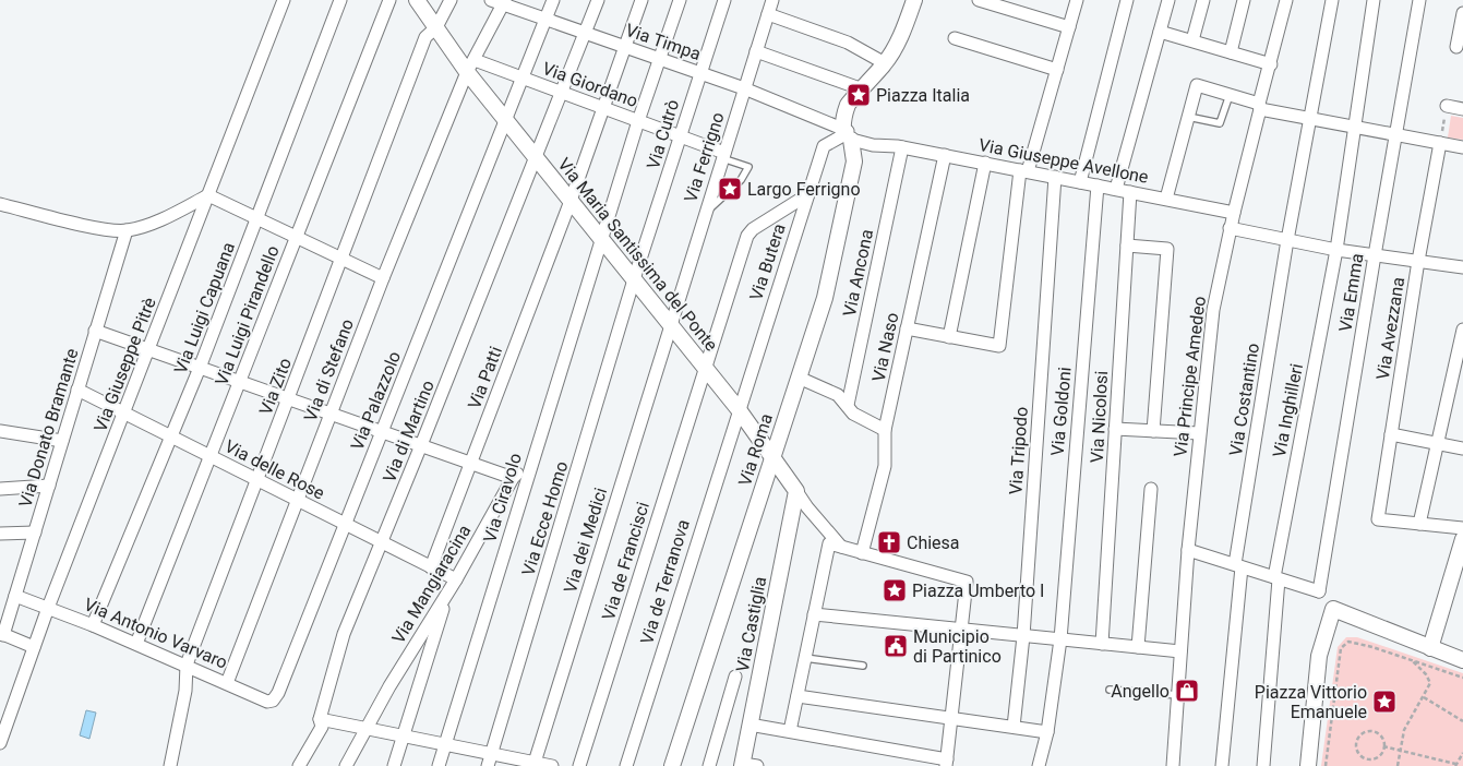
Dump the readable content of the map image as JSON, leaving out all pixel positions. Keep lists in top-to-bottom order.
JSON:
{
  "streets": {
    "street": [
      "Via Timpa",
      "Via Giordano",
      "Via Cutrò",
      "Via Ferrigno",
      "Via Giuseppe Avellone",
      "Via Maria Santissima del Ponte",
      "Via Butera",
      "Via Ancona",
      "Via Emma",
      "Via Luigi Capuana",
      "Via Luigi Pirandello",
      "Via Avezzana",
      "Via Naso",
      "Via Giuseppe Pitrè",
      "Via di Stefano",
      "Via Principe Amedeo",
      "Via Patti",
      "Via Zito",
      "Via Costantino",
      "Via Palazzolo",
      "Via Inghilleri",
      "Via Goldoni",
      "Via Nicolosi",
      "Via Donato Bramante",
      "Via di Martino",
      "Via Roma",
      "Via Tripodo",
      "Via delle Rose",
      "Via Ciravolo",
      "Via Ecce Homo",
      "Via dei Medici",
      "Via de Francisci",
      "Via de Terranova",
      "Via Mangiaracina",
      "Via Castiglia",
      "Via Antonio Varvaro"
    ]
  },
  "crossings": [
    ["Via Timpa", "Via Cutrò"],
    ["Via Timpa", "Via Ferrigno"],
    ["Via Timpa", "Via Giuseppe Avellone"],
    ["Via Timpa", "Via Butera"],
    ["Via Timpa", "Via di Stefano"],
    ["Via Timpa", "Via Patti"],
    ["Via Timpa", "Via Palazzolo"],
    ["Via Timpa", "Via di Martino"],
    ["Via Timpa", "Via Roma"],
    ["Via Timpa", "Via Ciravolo"],
    ["Via Giordano", "Via Cutrò"],
    ["Via Giordano", "Via Ferrigno"],
    ["Via Giordano", "Via Maria Santissima del Ponte"],
    ["Via Giordano", "Via di Stefano"],
    ["Via Giordano", "Via Patti"],
    ["Via Giordano", "Via Palazzolo"],
    ["Via Giordano", "Via di Martino"],
    ["Via Giordano", "Via Ciravolo"],
    ["Via Cutrò", "Via Maria Santissima del Ponte"],
    ["Via Cutrò", "Via Ecce Homo"],
    ["Via Ferrigno", "Via Maria Santissima del Ponte"],
    ["Via Ferrigno", "Via dei Medici"],
    ["Via Giuseppe Avellone", "Via Butera"],
    ["Via Giuseppe Avellone", "Via Ancona"],
    ["Via Giuseppe Avellone", "Via Naso"],
    ["Via Giuseppe Avellone", "Via Principe Amedeo"],
    ["Via Giuseppe Avellone", "Via Goldoni"],
    ["Via Giuseppe Avellone", "Via Nicolosi"],
    ["Via Giuseppe Avellone", "Via Roma"],
    ["Via Giuseppe Avellone", "Via Tripodo"],
    ["Via Maria Santissima del Ponte", "Via Butera"],
    ["Via Maria Santissima del Ponte", "Via di Stefano"],
    ["Via Maria Santissima del Ponte", "Via Patti"],
    ["Via Maria Santissima del Ponte", "Via Zito"],
    ["Via Maria Santissima del Ponte", "Via Palazzolo"],
    ["Via Maria Santissima del Ponte", "Via di Martino"],
    ["Via Maria Santissima del Ponte", "Via Roma"],
    ["Via Maria Santissima del Ponte", "Via Ciravolo"],
    ["Via Maria Santissima del Ponte", "Via Ecce Homo"],
    ["Via Maria Santissima del Ponte", "Via dei Medici"],
    ["Via Maria Santissima del Ponte", "Via de Francisci"],
    ["Via Maria Santissima del Ponte", "Via de Terranova"],
    ["Via Maria Santissima del Ponte", "Via Castiglia"],
    ["Via Butera", "Via Roma"],
    ["Via Butera", "Via de Francisci"],
    ["Via Butera", "Via de Terranova"],
    ["Via Luigi Capuana", "Via delle Rose"],
    ["Via Luigi Capuana", "Via Antonio Varvaro"],
    ["Via Luigi Pirandello", "Via delle Rose"],
    ["Via Luigi Pirandello", "Via Antonio Varvaro"],
    ["Via Giuseppe Pitrè", "Via delle Rose"],
    ["Via Giuseppe Pitrè", "Via Antonio Varvaro"],
    ["Via di Stefano", "Via delle Rose"],
    ["Via di Stefano", "Via Antonio Varvaro"],
    ["Via Patti", "Via delle Rose"],
    ["Via Zito", "Via delle Rose"],
    ["Via Zito", "Via Antonio Varvaro"],
    ["Via Palazzolo", "Via delle Rose"],
    ["Via Palazzolo", "Via Antonio Varvaro"],
    ["Via Donato Bramante", "Via delle Rose"],
    ["Via Donato Bramante", "Via Antonio Varvaro"],
    ["Via di Martino", "Via delle Rose"],
    ["Via delle Rose", "Via Mangiaracina"],
    ["Via Ciravolo", "Via Mangiaracina"]
  ],
  "places": {
    "place": [
      "Piazza Italia",
      "Largo Ferrigno",
      "Piazza Umberto I",
      "Piazza Vittorio Emanuele"
    ],
    "church": ["Chiesa"],
    "public building": ["Municipio di Partinico"],
    "shop": ["Angello"]
  }
}
